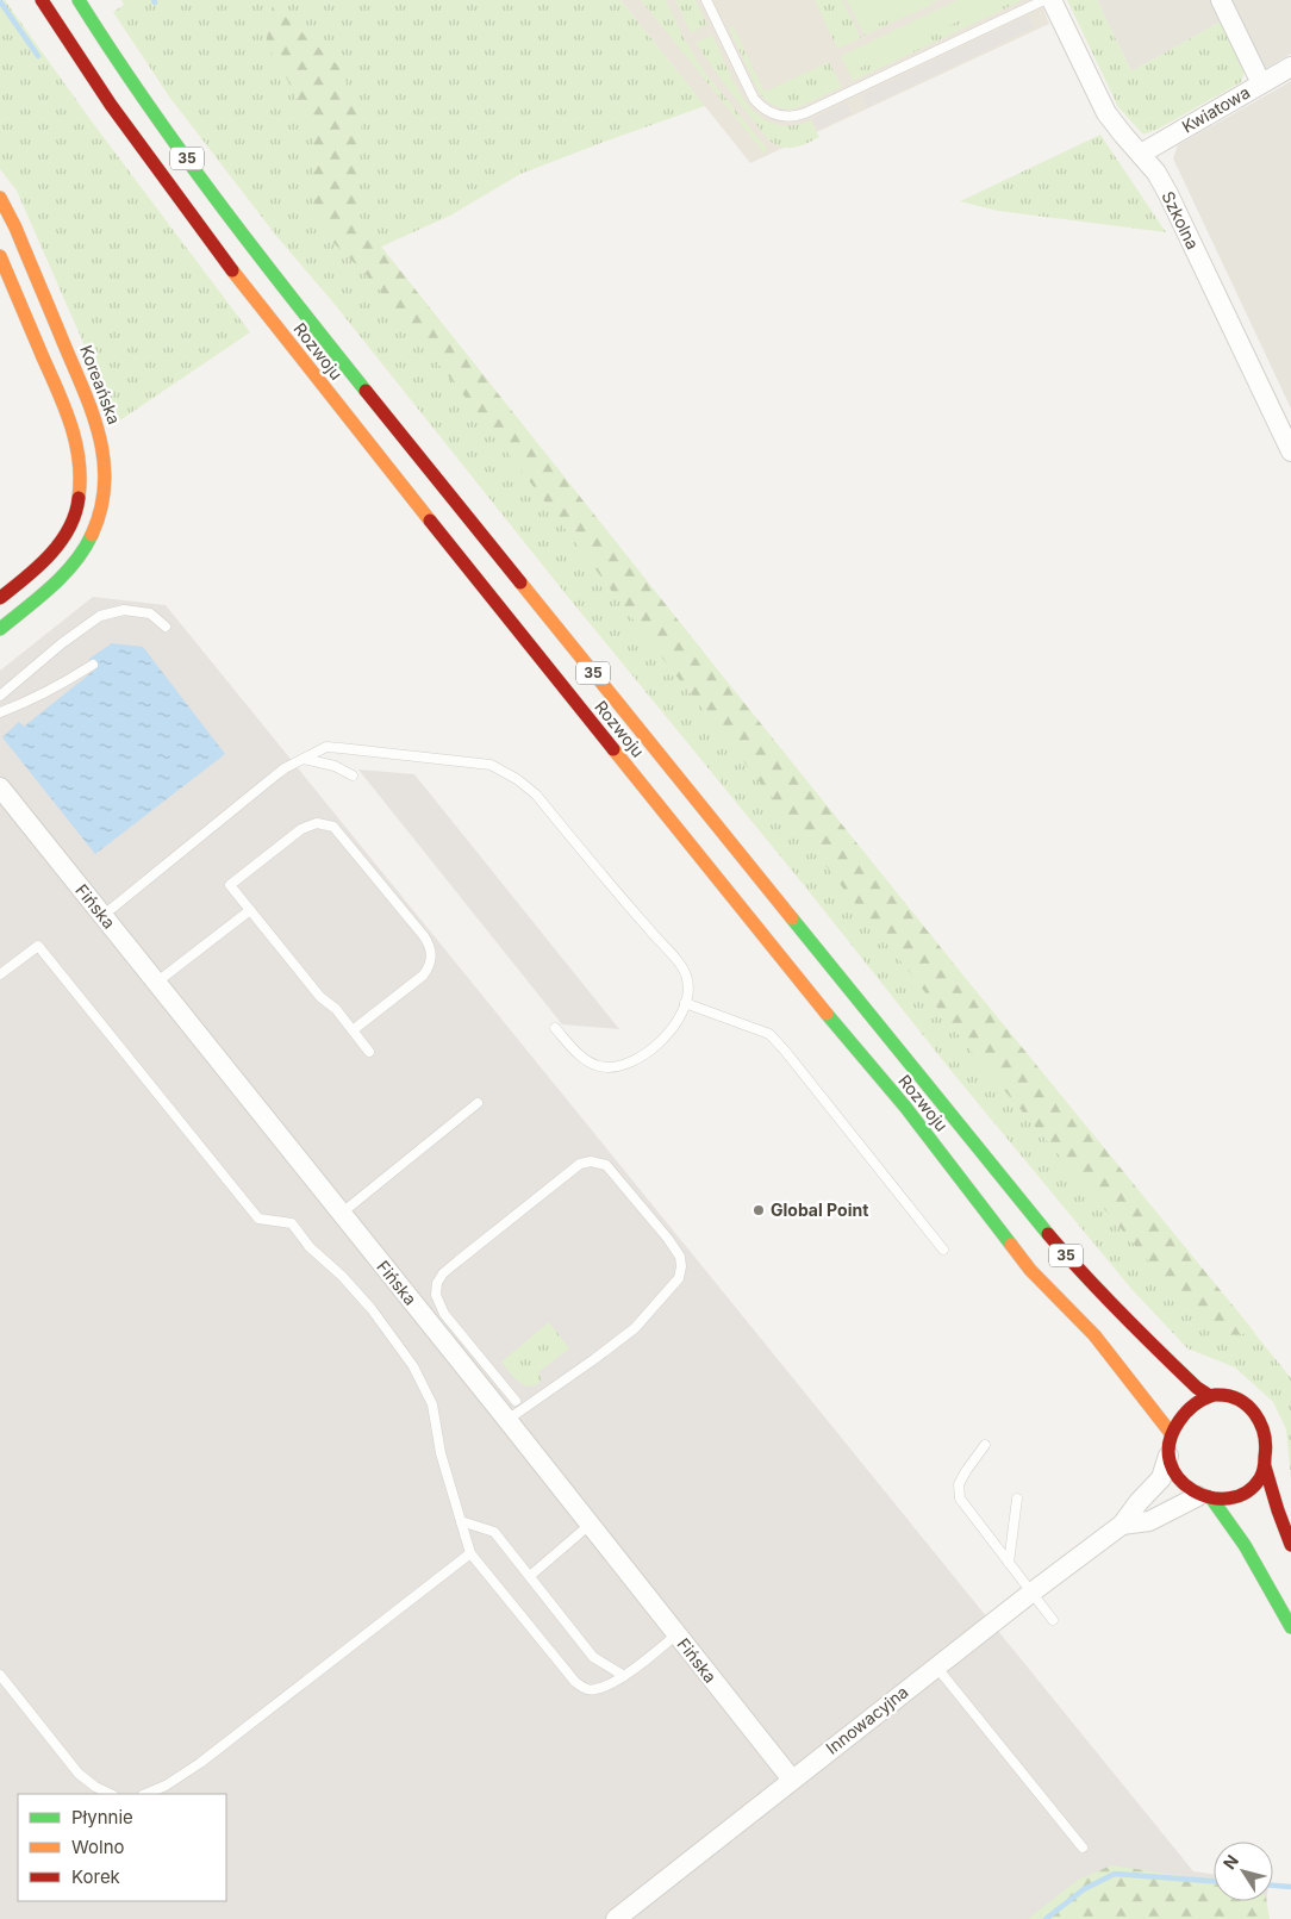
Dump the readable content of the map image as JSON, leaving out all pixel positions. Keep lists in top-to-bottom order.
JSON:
{
  "streets": {
    "main road": ["35", "Rozwoju", "Koreańska"],
    "street": [
      "Kwiatowa",
      "Szkolna",
      "Fińska",
      "Innowacyjna"
    ]
  },
  "crossings": [
    ["Kwiatowa", "Szkolna"],
    ["Rozwoju", "Innowacyjna"],
    ["Fińska", "Innowacyjna"]
  ],
  "places": ["Global Point"],
  "legend": ["Płynnie", "Wolno", "Korek"],
  "north": "top left"
}
